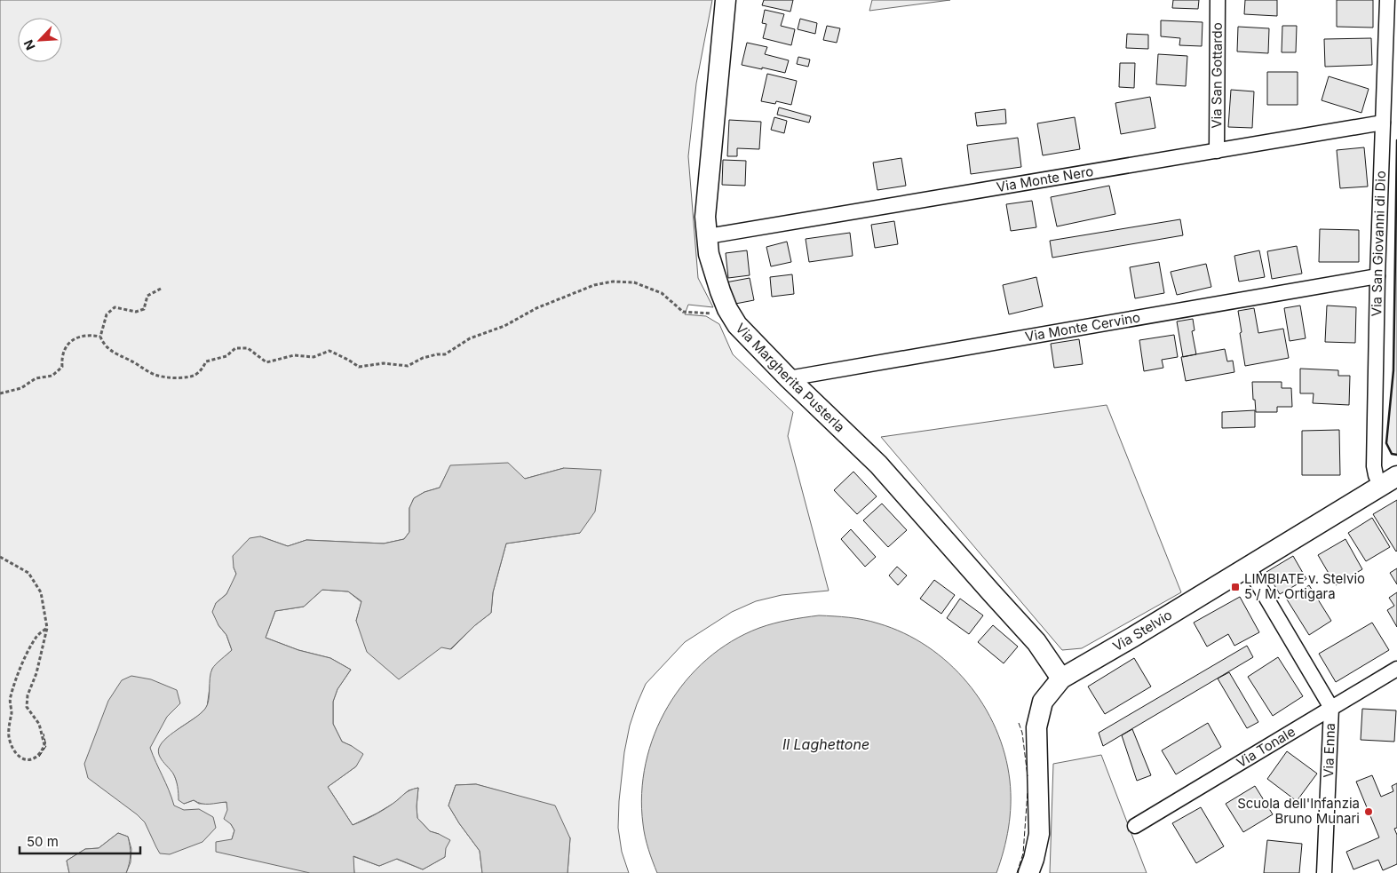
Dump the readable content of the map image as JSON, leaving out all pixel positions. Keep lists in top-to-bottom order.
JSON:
{
  "streets": {
    "street": [
      "Via San Gottardo",
      "Via Monte Nero",
      "Via San Giovanni di Dio",
      "Via Monte Cervino",
      "Via Margherita Pusterla",
      "Via Stelvio",
      "Via Tonale",
      "Via Enna"
    ]
  },
  "crossings": [
    ["Via San Gottardo", "Via Monte Nero"],
    ["Via Monte Nero", "Via San Giovanni di Dio"],
    ["Via Monte Nero", "Via Margherita Pusterla"],
    ["Via San Giovanni di Dio", "Via Monte Cervino"],
    ["Via San Giovanni di Dio", "Via Stelvio"],
    ["Via Monte Cervino", "Via Margherita Pusterla"],
    ["Via Margherita Pusterla", "Via Stelvio"],
    ["Via Tonale", "Via Enna"]
  ],
  "water": ["Il Laghettone"],
  "places": {
    "transit": ["LIMBIATE v. Stelvio 5 / M. Ortigara"],
    "other": ["Scuola dell'Infanzia Bruno Munari"]
  },
  "scale_bar": "50 m",
  "north": "bottom left"
}
